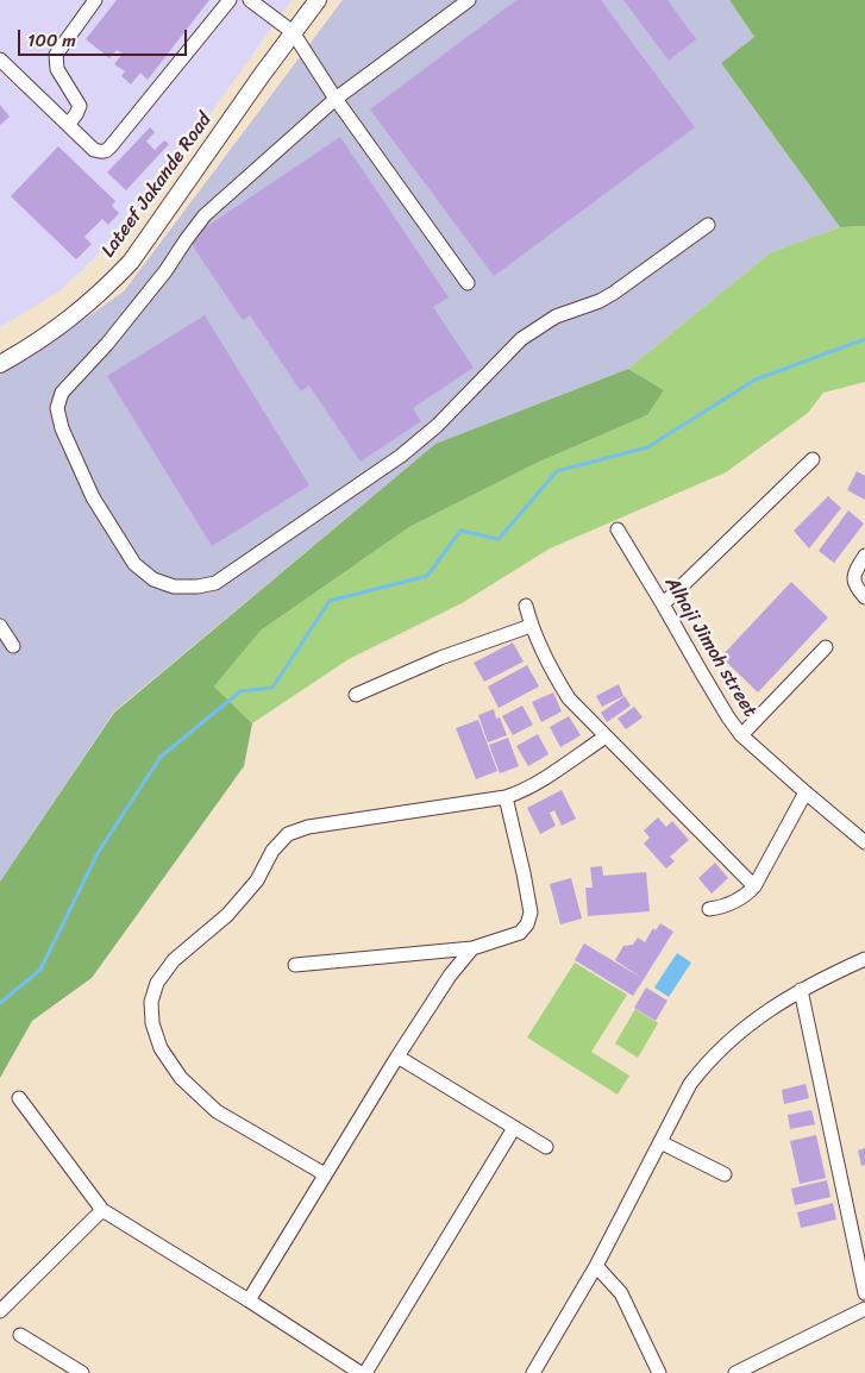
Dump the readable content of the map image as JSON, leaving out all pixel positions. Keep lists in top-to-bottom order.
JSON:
{
  "streets": {
    "main road": ["Lateef Jakande Road"],
    "street": ["Alhaji Jimoh street"]
  },
  "scale_bar": "100 m"
}
